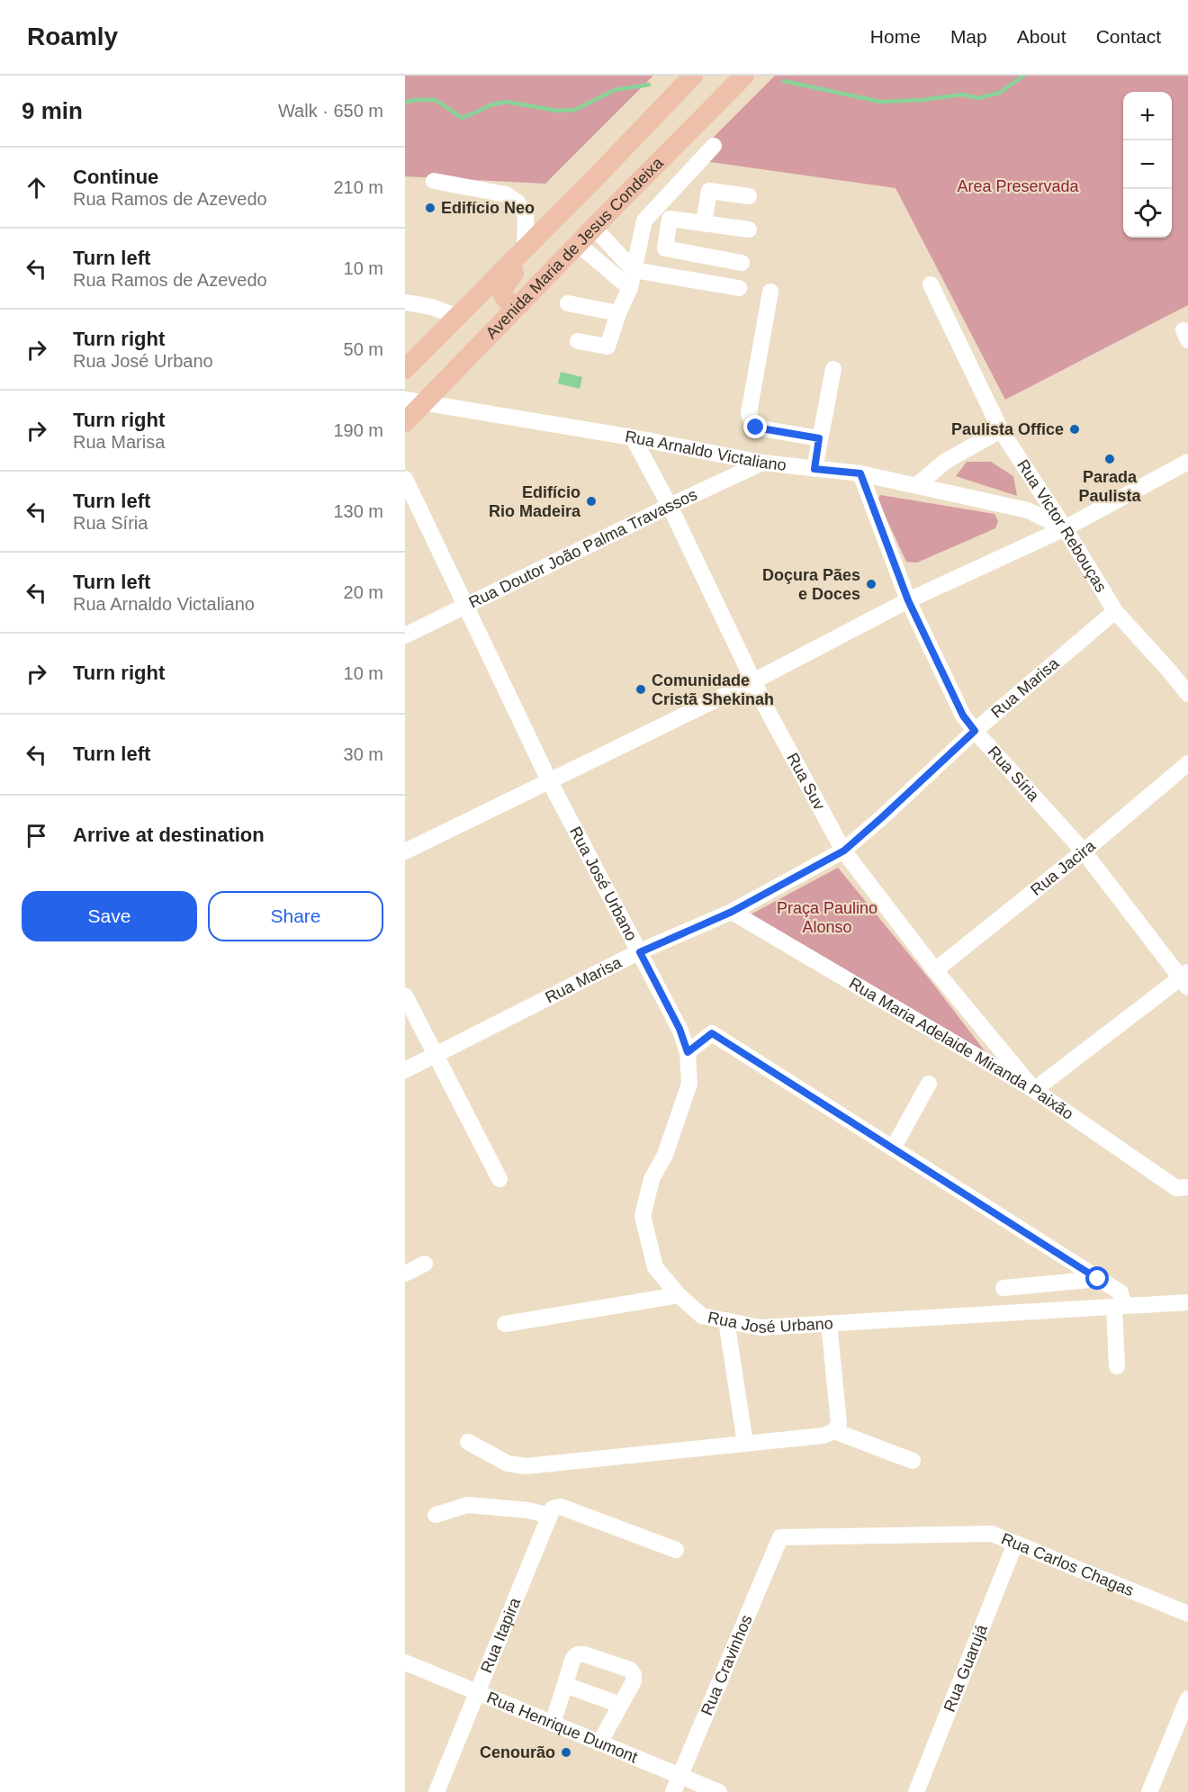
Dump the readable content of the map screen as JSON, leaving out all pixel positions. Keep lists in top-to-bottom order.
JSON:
{
  "streets": {
    "main road": ["Avenida Maria de Jesus Condeixa"],
    "street": [
      "Rua Arnaldo Victaliano",
      "Rua Victor Rebouças",
      "Rua Doutor João Palma Travassos",
      "Rua Marisa",
      "Rua Síria",
      "Rua Suv",
      "Rua Jacira",
      "Rua José Urbano",
      "Rua Maria Adelaide Miranda Paixão",
      "Rua Carlos Chagas",
      "Rua Itapira",
      "Rua Cravinhos",
      "Rua Guarujá",
      "Rua Henrique Dumont"
    ]
  },
  "crossings": [
    ["Avenida Maria de Jesus Condeixa", "Rua Arnaldo Victaliano"],
    ["Rua Arnaldo Victaliano", "Rua Victor Rebouças"],
    ["Rua Arnaldo Victaliano", "Rua Doutor João Palma Travassos"],
    ["Rua Arnaldo Victaliano", "Rua Síria"],
    ["Rua Arnaldo Victaliano", "Rua Suv"],
    ["Rua Victor Rebouças", "Rua Marisa"],
    ["Rua Doutor João Palma Travassos", "Rua Suv"],
    ["Rua Doutor João Palma Travassos", "Rua José Urbano"],
    ["Rua Marisa", "Rua Síria"],
    ["Rua Marisa", "Rua Suv"],
    ["Rua Marisa", "Rua José Urbano"],
    ["Rua Marisa", "Rua Maria Adelaide Miranda Paixão"],
    ["Rua Síria", "Rua Jacira"],
    ["Rua Suv", "Rua Jacira"],
    ["Rua Suv", "Rua Maria Adelaide Miranda Paixão"],
    ["Rua Carlos Chagas", "Rua Cravinhos"],
    ["Rua Carlos Chagas", "Rua Guarujá"],
    ["Rua Itapira", "Rua Henrique Dumont"],
    ["Rua Cravinhos", "Rua Henrique Dumont"]
  ],
  "parks": ["Area Preservada", "Praça Paulino Alonso"],
  "places": [
    "Edifício Neo",
    "Paulista Office",
    "Parada Paulista",
    "Edifício Rio Madeira",
    "Doçura Pães e Doces",
    "Comunidade Cristã Shekinah",
    "Cenourão"
  ],
  "page": {
    "header": "Roamly",
    "nav": [
      "Home",
      "Map",
      "About",
      "Contact"
    ],
    "heading": ["9 min", "Walk · 650 m"],
    "map_buttons": ["+", "−"],
    "list": [
      ["Continue", "Rua Ramos de Azevedo", "210 m"],
      ["Turn left", "Rua Ramos de Azevedo", "10 m"],
      ["Turn right", "Rua José Urbano", "50 m"],
      ["Turn right", "Rua Marisa", "190 m"],
      ["Turn left", "Rua Síria", "130 m"],
      ["Turn left", "Rua Arnaldo Victaliano", "20 m"],
      ["Turn right", "10 m"],
      ["Turn left", "30 m"],
      "Arrive at destination"
    ],
    "buttons": ["Save", "Share"]
  }
}
